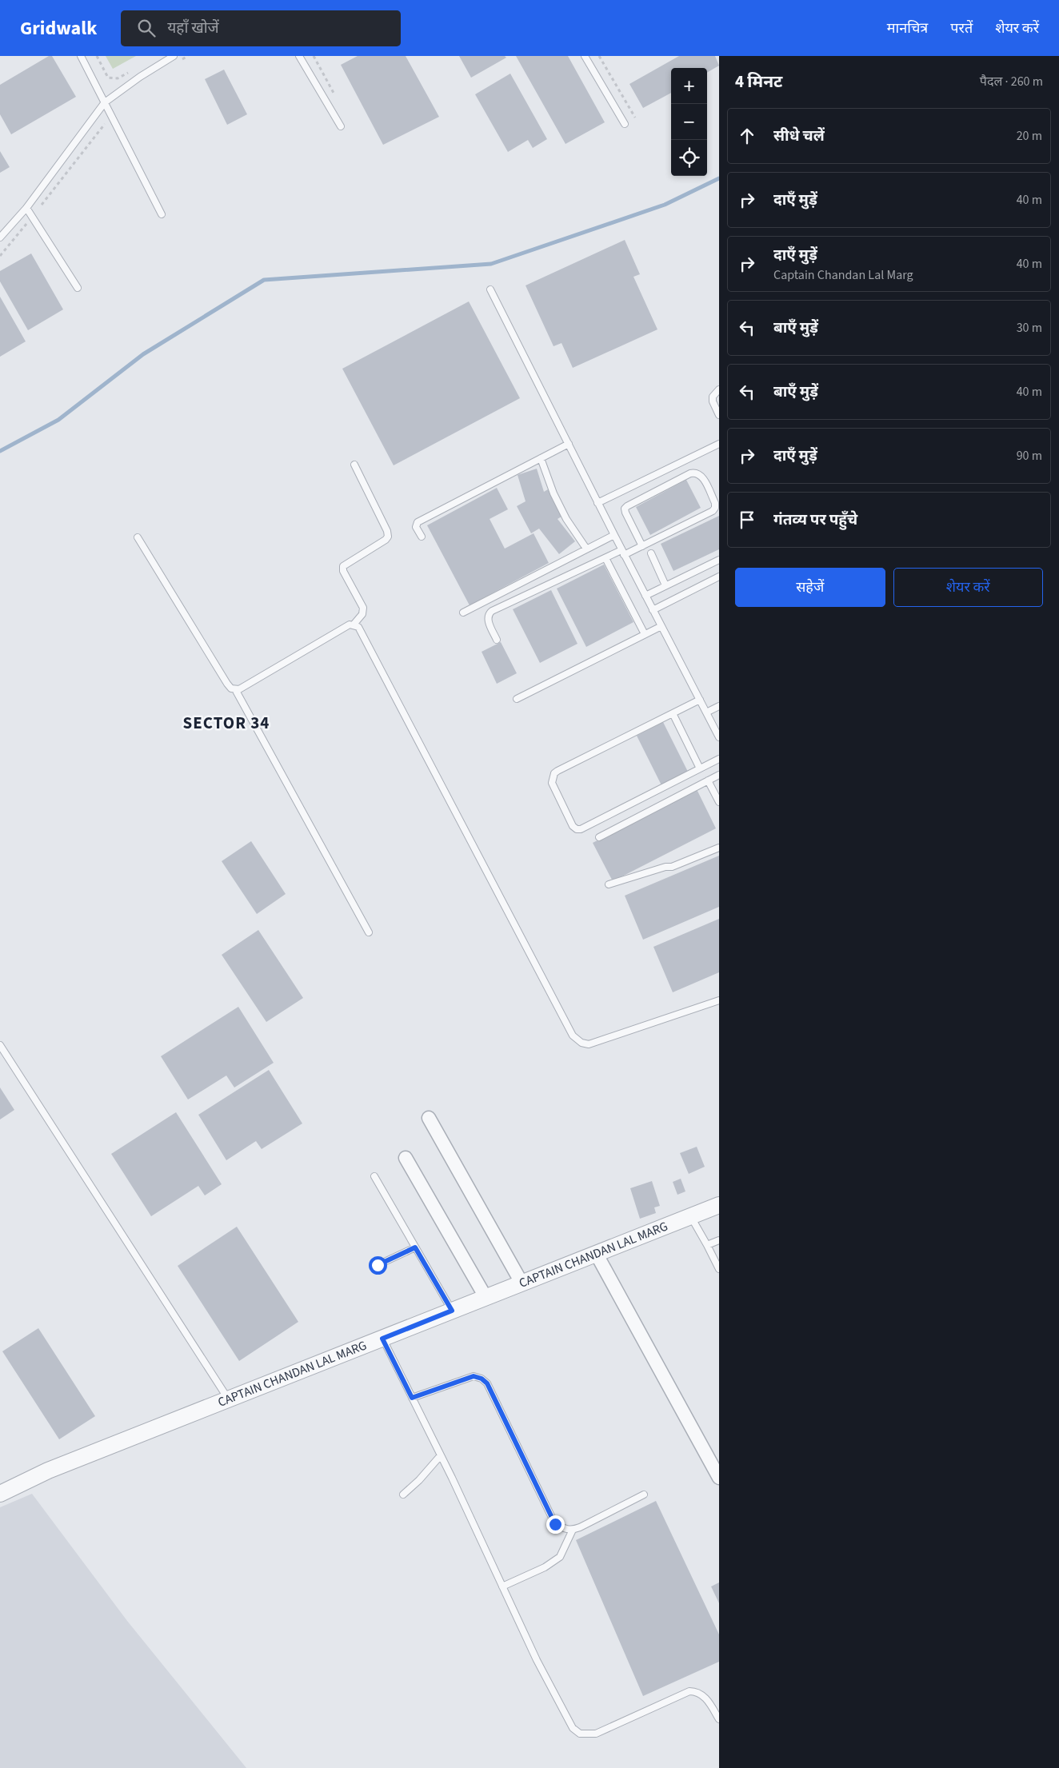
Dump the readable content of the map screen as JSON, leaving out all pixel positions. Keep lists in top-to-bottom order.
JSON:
{
  "streets": {
    "street": ["CAPTAIN CHANDAN LAL MARG"]
  },
  "districts": ["SECTOR 34"],
  "page": {
    "header": "Gridwalk",
    "search": "यहाँ खोजें",
    "nav": ["मानचित्र", "परतें", "शेयर करें"],
    "heading": ["4 मिनट", "पैदल · 260 m"],
    "map_buttons": ["+", "−"],
    "list": [
      ["सीधे चलें", "20 m"],
      ["दाएँ मुड़ें", "40 m"],
      ["दाएँ मुड़ें", "Captain Chandan Lal Marg", "40 m"],
      ["बाएँ मुड़ें", "30 m"],
      ["बाएँ मुड़ें", "40 m"],
      ["दाएँ मुड़ें", "90 m"],
      "गंतव्य पर पहुँचे"
    ],
    "buttons": ["सहेजें", "शेयर करें"]
  }
}
